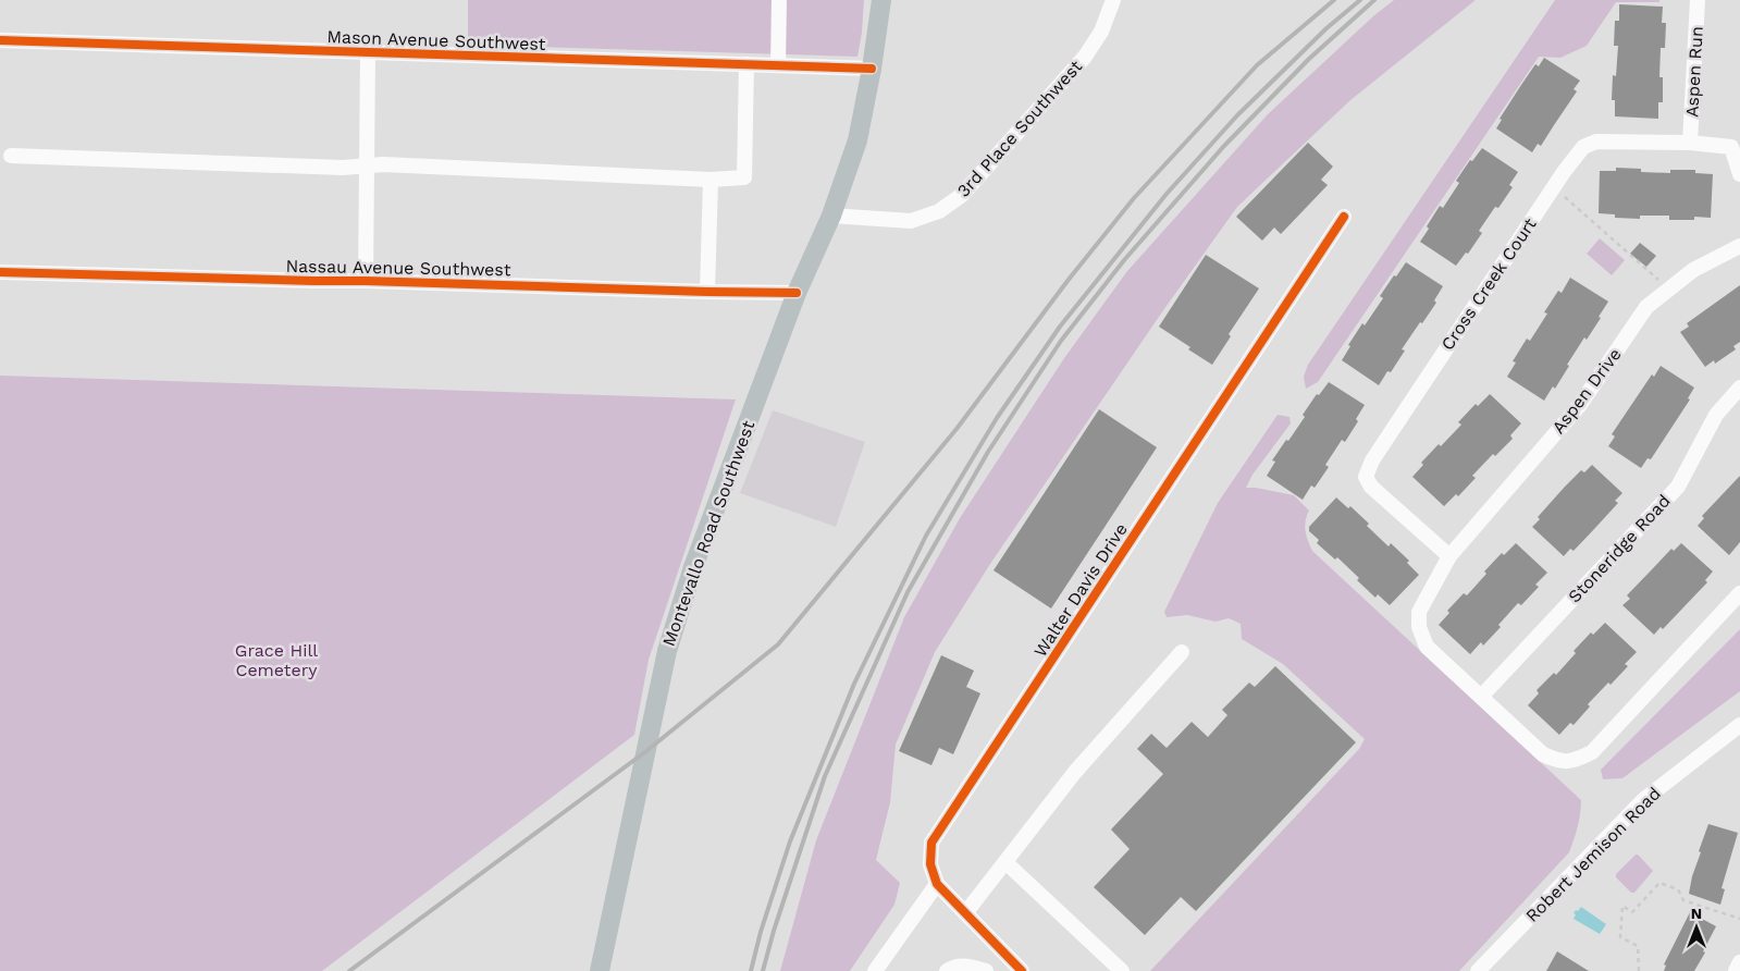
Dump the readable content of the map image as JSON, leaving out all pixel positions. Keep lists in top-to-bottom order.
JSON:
{
  "streets": {
    "main road": ["Montevallo Road Southwest"],
    "street": [
      "Mason Avenue Southwest",
      "Aspen Run",
      "3rd Place Southwest",
      "Nassau Avenue Southwest",
      "Cross Creek Court",
      "Aspen Drive",
      "Stoneridge Road",
      "Walter Davis Drive",
      "Robert Jemison Road"
    ]
  },
  "crossings": [
    ["Mason Avenue Southwest", "Montevallo Road Southwest"],
    ["Aspen Run", "Cross Creek Court"],
    ["3rd Place Southwest", "Montevallo Road Southwest"],
    ["Nassau Avenue Southwest", "Montevallo Road Southwest"],
    ["Cross Creek Court", "Aspen Drive"],
    ["Aspen Drive", "Stoneridge Road"]
  ],
  "parks": ["Grace Hill Cemetery"],
  "north": "top"
}
